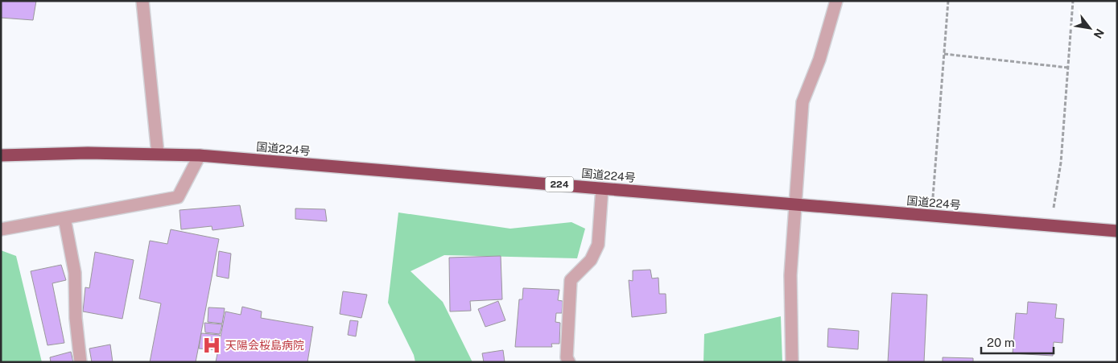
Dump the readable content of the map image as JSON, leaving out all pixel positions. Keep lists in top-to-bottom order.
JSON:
{
  "streets": {
    "highway": ["国道224号", "224"]
  },
  "places": {
    "hospital": ["天陽会桜島病院"]
  },
  "scale_bar": "20 m",
  "north": "bottom right"
}
